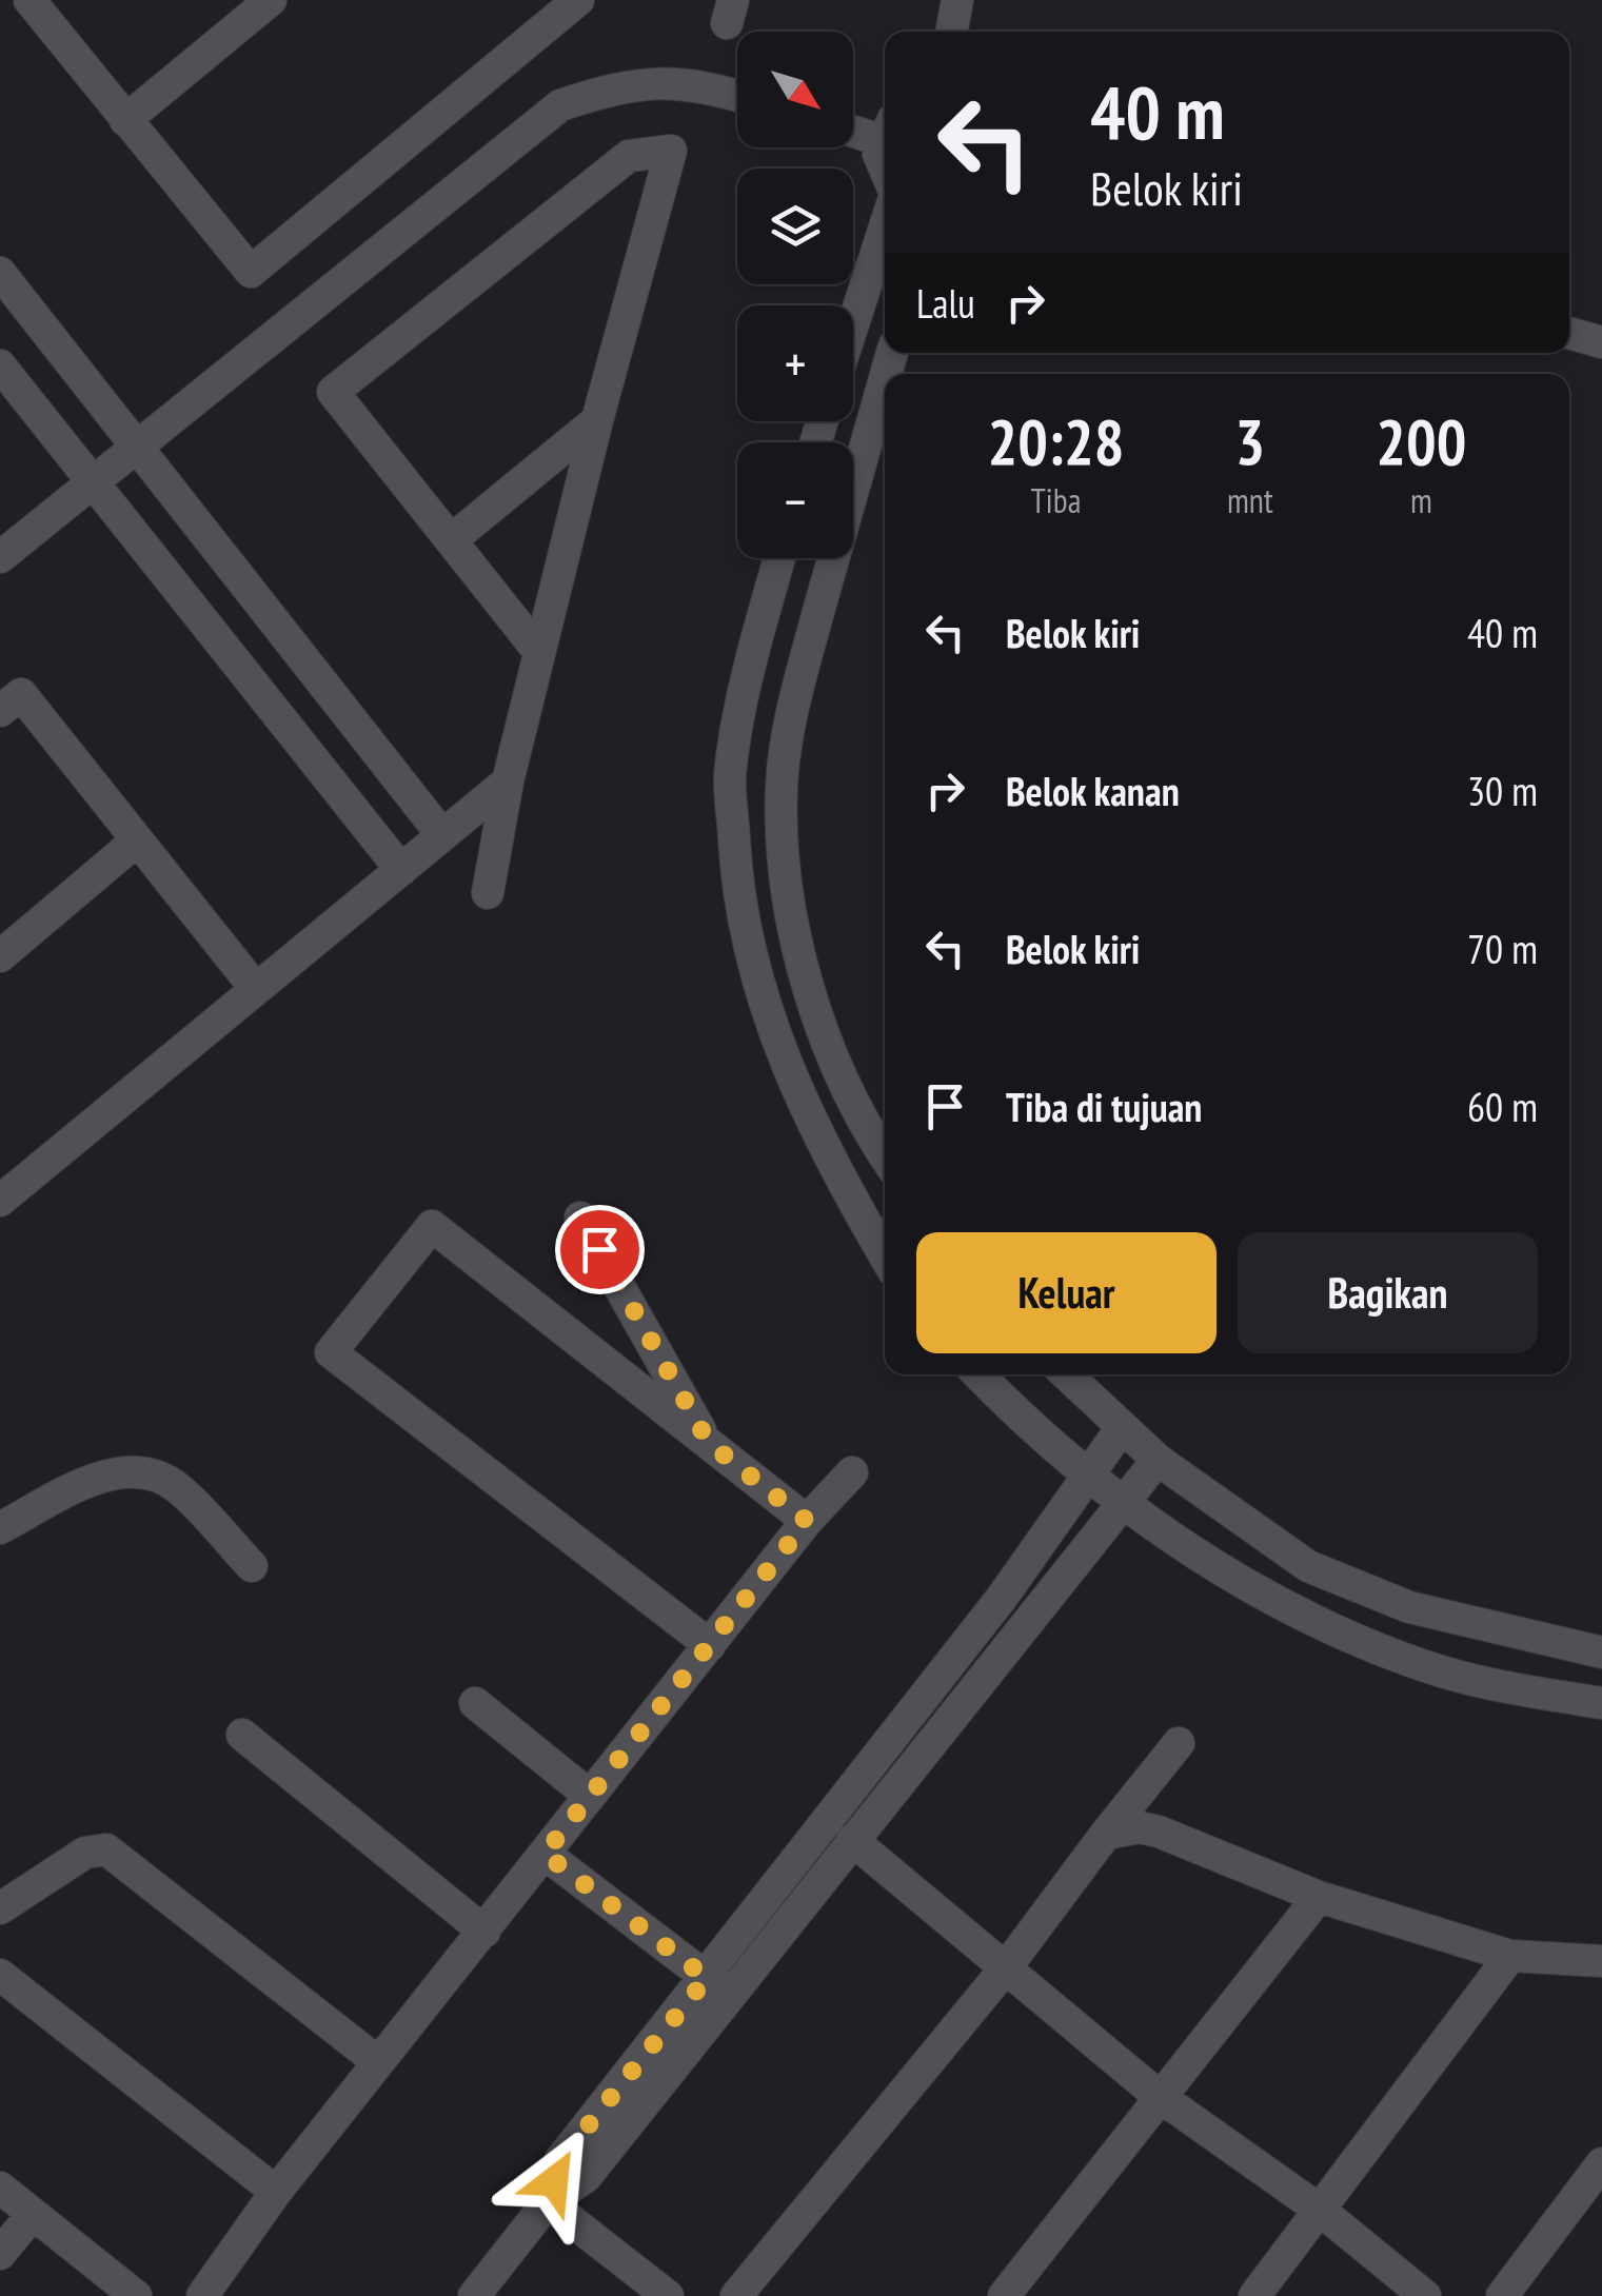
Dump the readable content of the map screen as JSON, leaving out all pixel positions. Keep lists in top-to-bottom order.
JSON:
{
  "north": "bottom right",
  "page": {
    "map_buttons": ["+", "−"],
    "turn": ["40 m", "Belok kiri"],
    "then": "Lalu",
    "eta": [
      "20:28",
      "Tiba",
      "3",
      "mnt",
      "200",
      "m"
    ],
    "list": [
      {
        "name": "Belok kiri",
        "value": "40 m"
      },
      {
        "name": "Belok kanan",
        "value": "30 m"
      },
      {
        "name": "Belok kiri",
        "value": "70 m"
      },
      {
        "name": "Tiba di tujuan",
        "value": "60 m"
      }
    ],
    "buttons": ["Keluar", "Bagikan"]
  }
}
